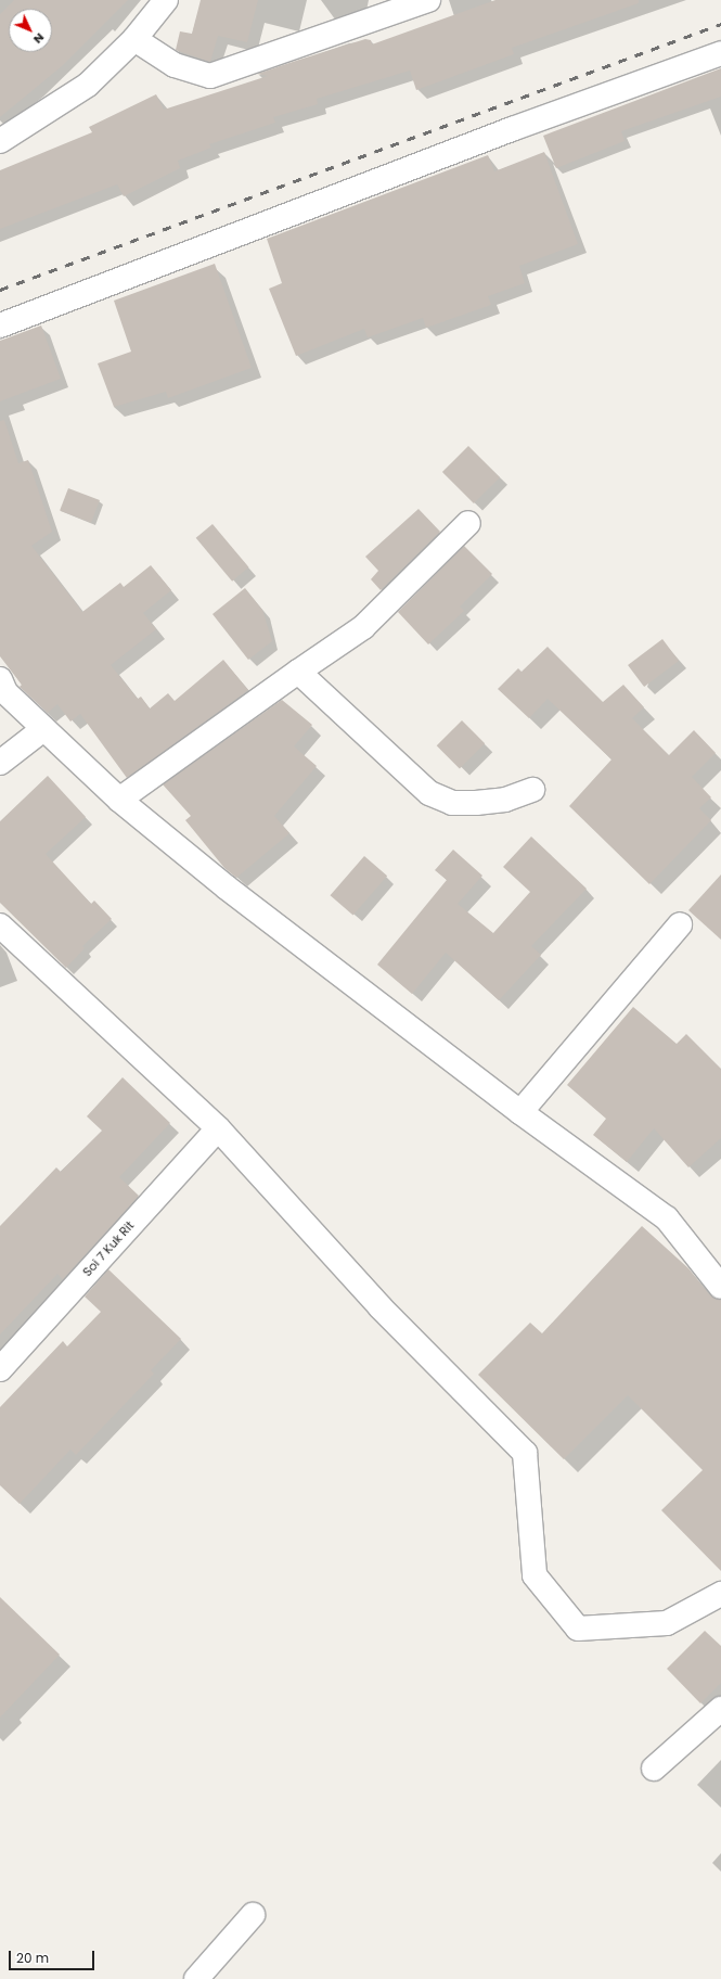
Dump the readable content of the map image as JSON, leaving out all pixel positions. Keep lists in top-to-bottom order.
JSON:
{
  "streets": {
    "street": ["Soi 7 Kuk Rit"]
  },
  "scale_bar": "20 m",
  "north": "bottom right"
}
